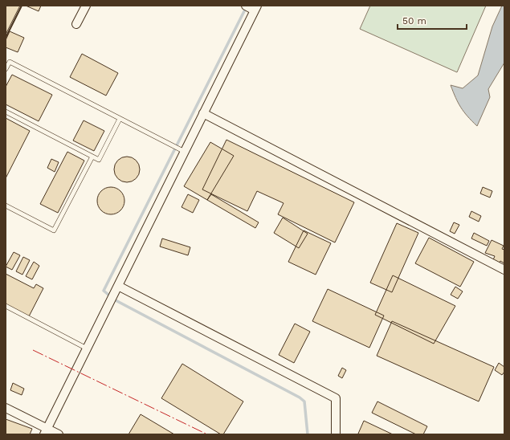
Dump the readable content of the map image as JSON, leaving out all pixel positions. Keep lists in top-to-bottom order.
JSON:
{
  "scale_bar": "50 m"
}
